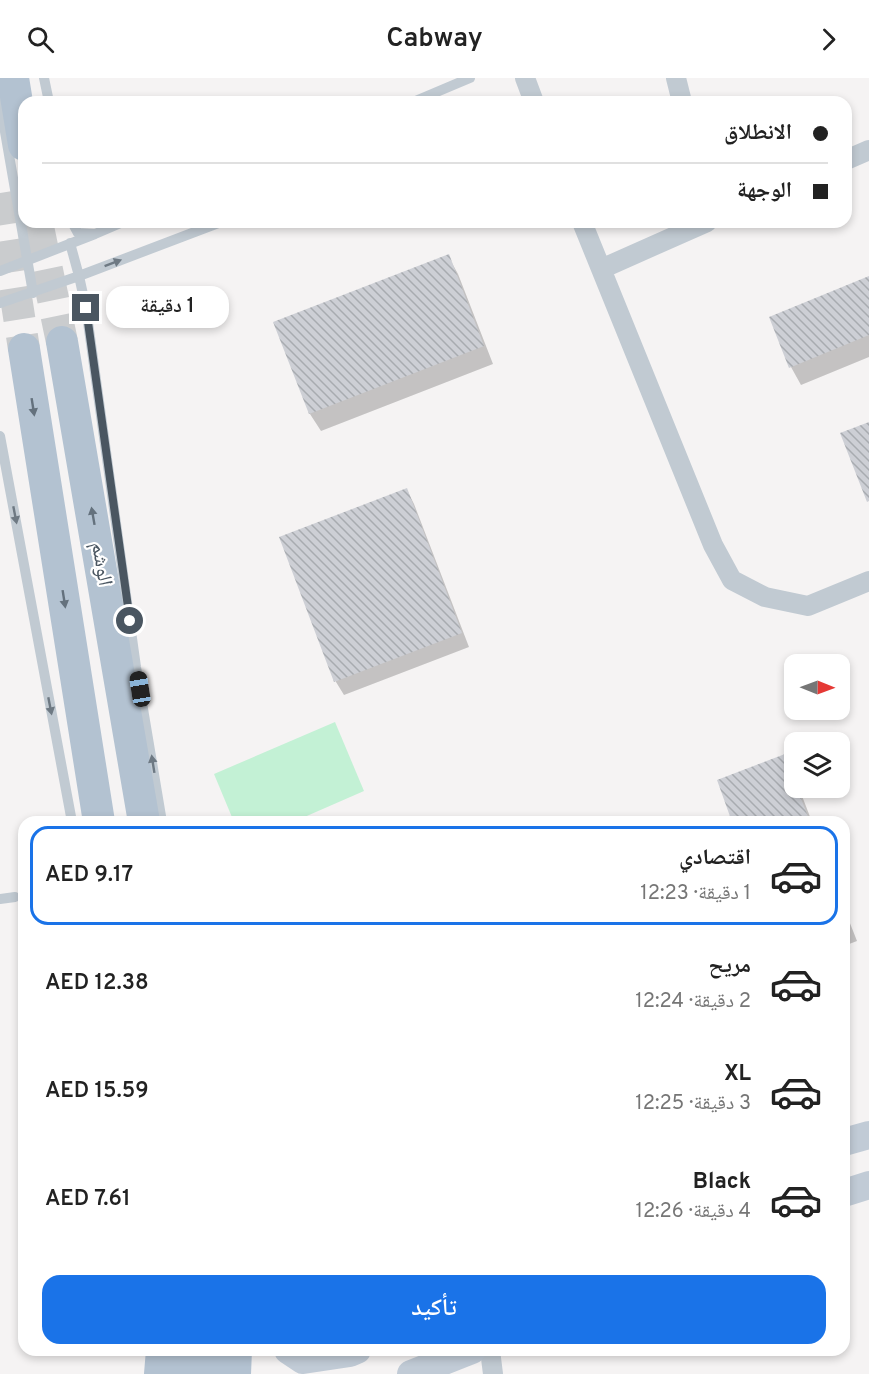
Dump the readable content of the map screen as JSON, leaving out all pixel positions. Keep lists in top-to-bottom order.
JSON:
{
  "streets": {
    "main road": ["الوشم"]
  },
  "north": "right",
  "page": {
    "header": "Cabway",
    "banner": ["الانطلاق", "الوجهة"],
    "bubble": "1 دقيقة",
    "list": [
      {
        "name": "اقتصادي",
        "note": "1 دقيقة · 12:23",
        "value": "AED 9.17"
      },
      {
        "name": "مريح",
        "note": "2 دقيقة · 12:24",
        "value": "AED 12.38"
      },
      {
        "name": "XL",
        "note": "3 دقيقة · 12:25",
        "value": "AED 15.59"
      },
      {
        "name": "Black",
        "note": "4 دقيقة · 12:26",
        "value": "AED 7.61"
      }
    ],
    "buttons": "تأكيد"
  }
}
